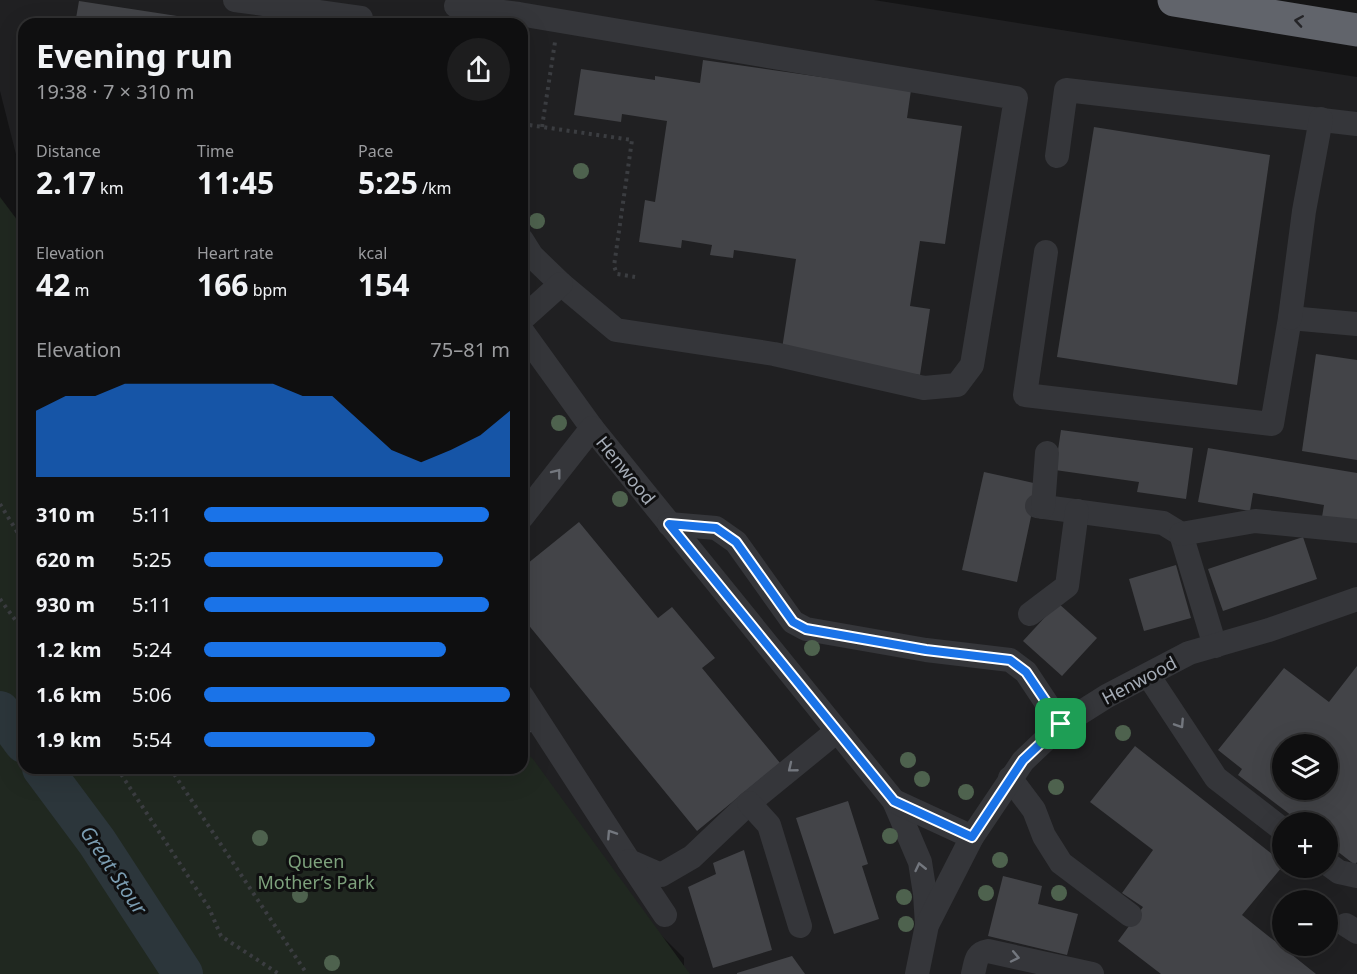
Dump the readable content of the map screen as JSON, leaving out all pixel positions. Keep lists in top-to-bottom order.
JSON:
{
  "streets": {
    "street": ["Henwood"]
  },
  "water": ["Great Stour"],
  "parks": ["Queen Mother’s Park"],
  "page": {
    "heading": ["Evening run", "19:38 · 7 × 310 m"],
    "stats": [
      ["Distance", "2.17 km"],
      ["Time", "11:45"],
      ["Pace", "5:25 /km"],
      ["Elevation", "42 m"],
      ["Heart rate", "166 bpm"],
      ["kcal", "154"]
    ],
    "chart": ["Elevation", "75–81 m"],
    "list": [
      {
        "name": "310 m",
        "note": "5:11"
      },
      {
        "name": "620 m",
        "note": "5:25"
      },
      {
        "name": "930 m",
        "note": "5:11"
      },
      {
        "name": "1.2 km",
        "note": "5:24"
      },
      {
        "name": "1.6 km",
        "note": "5:06"
      },
      {
        "name": "1.9 km",
        "note": "5:54"
      }
    ],
    "map_buttons": ["+", "−"]
  }
}
